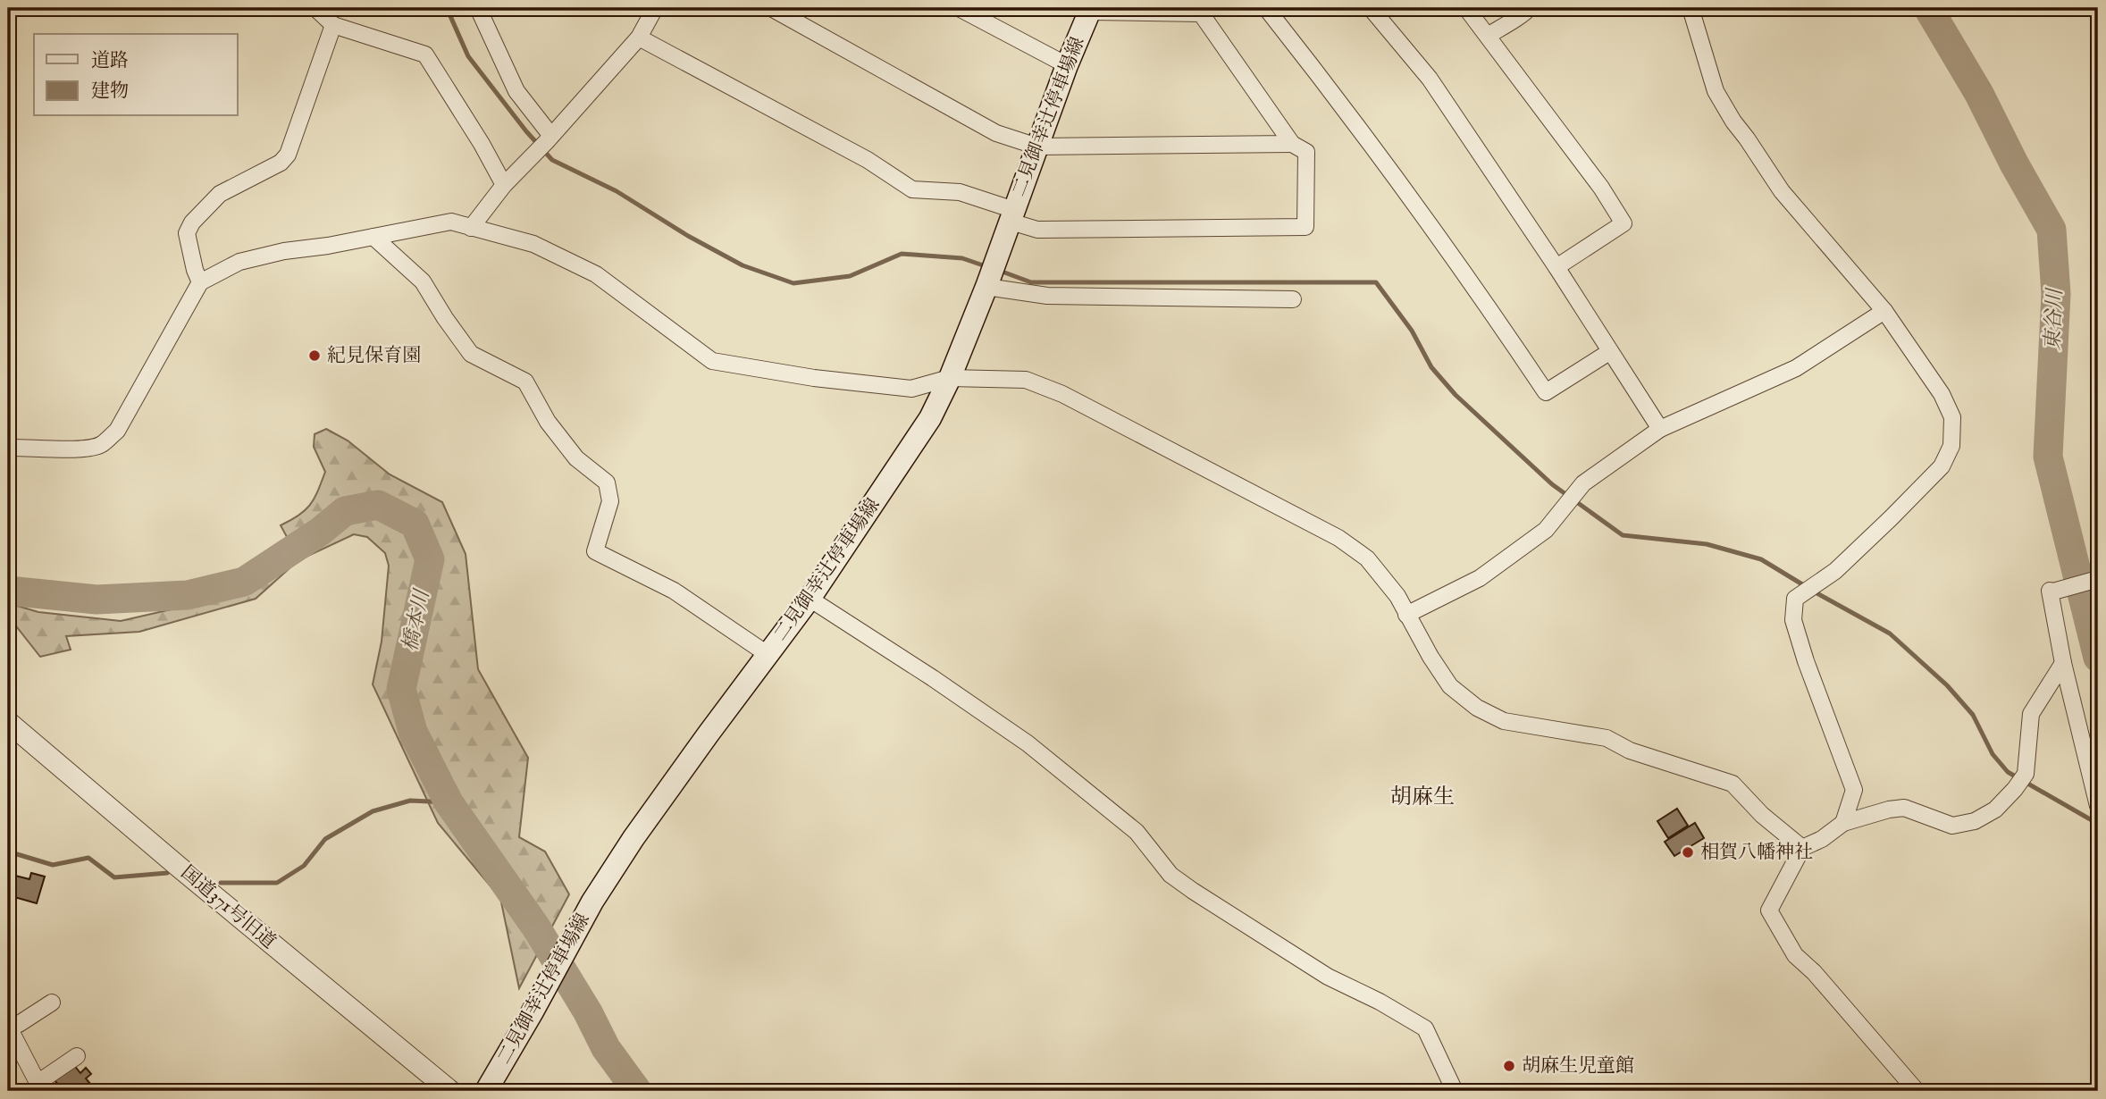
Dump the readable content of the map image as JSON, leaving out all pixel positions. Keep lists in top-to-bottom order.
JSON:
{
  "streets": {
    "main road": ["二見御幸辻停車場線"],
    "street": ["国道371号旧道"]
  },
  "districts": ["胡麻生"],
  "water": ["東谷川", "橋本川"],
  "places": ["紀見保育園", "相賀八幡神社", "胡麻生児童館"],
  "legend": ["道路", "建物"]
}
